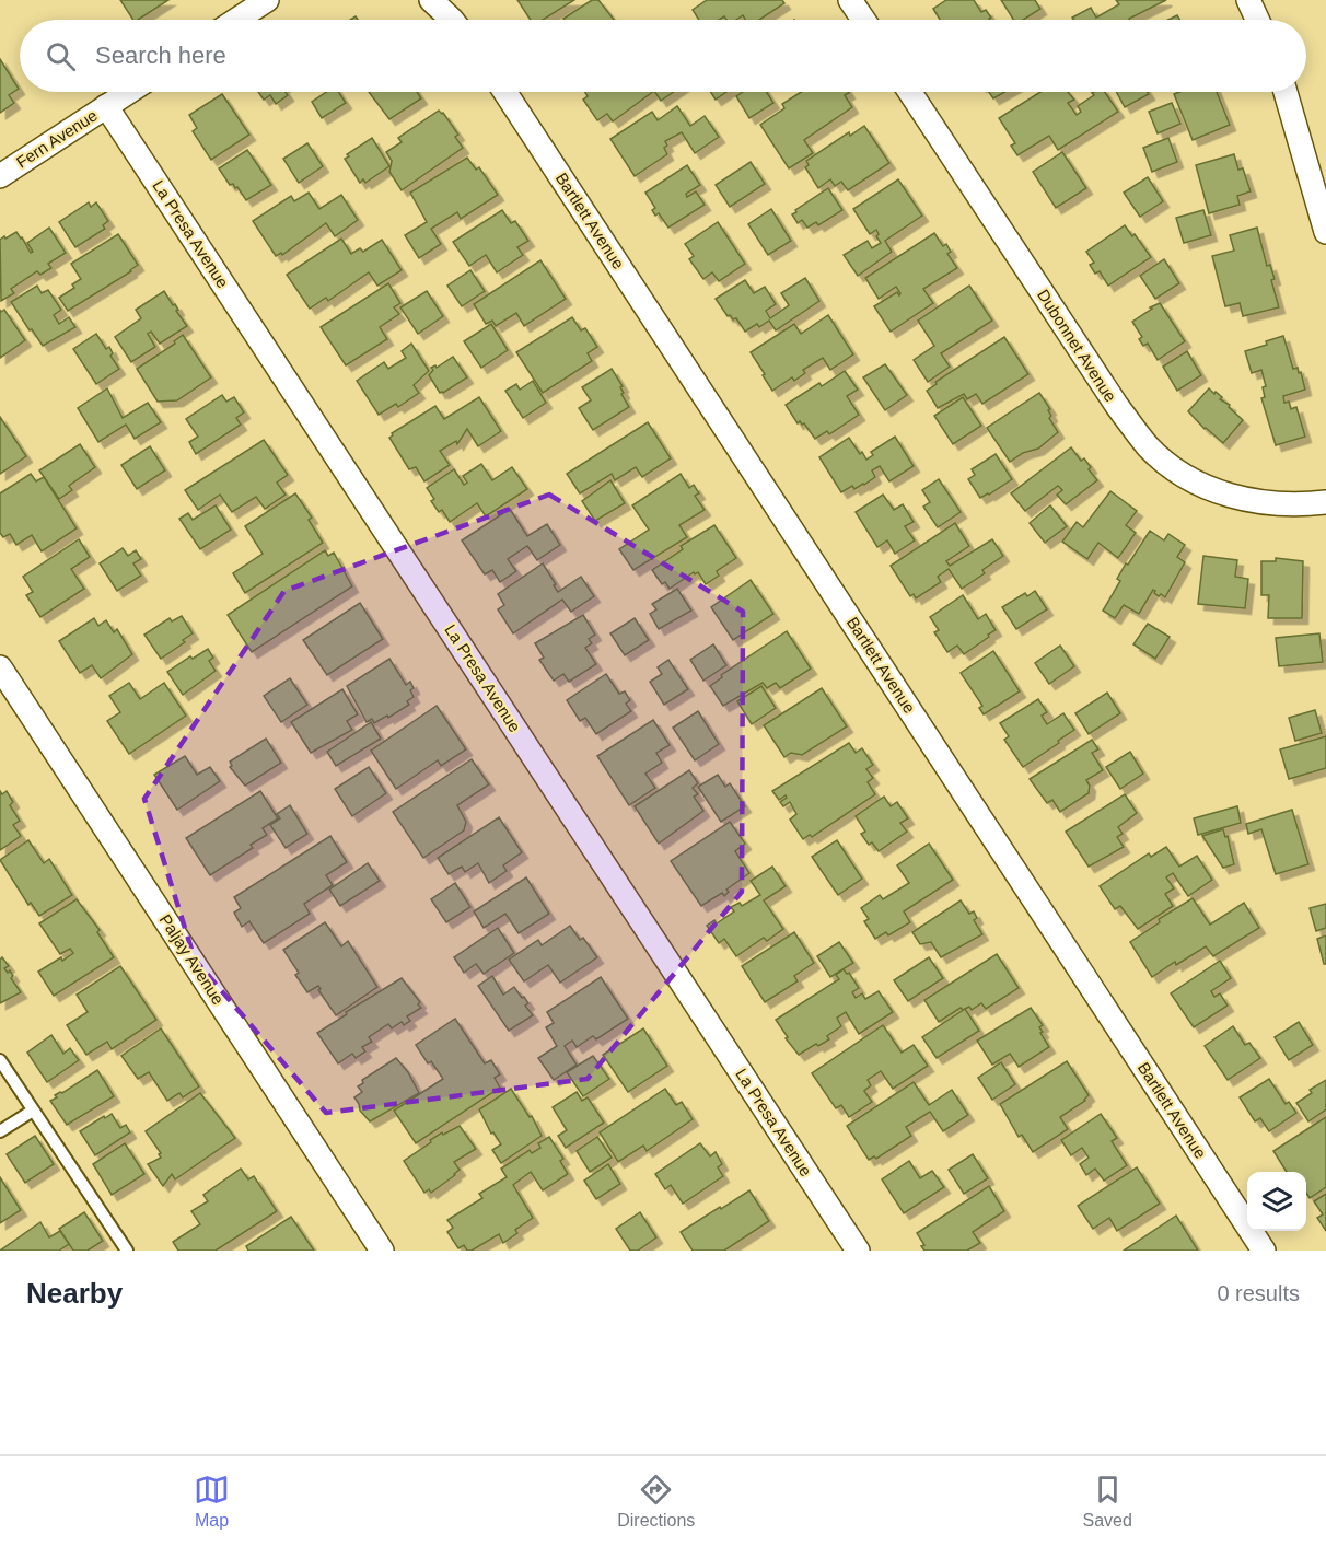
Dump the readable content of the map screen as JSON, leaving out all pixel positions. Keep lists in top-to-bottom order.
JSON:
{
  "streets": {
    "street": [
      "Fern Avenue",
      "Bartlett Avenue",
      "La Presa Avenue",
      "Dubonnet Avenue",
      "Paljay Avenue"
    ]
  },
  "crossings": [
    ["Fern Avenue", "La Presa Avenue"]
  ],
  "page": {
    "search": "Search here",
    "heading": ["Nearby", "0 results"],
    "nav": ["Map", "Directions", "Saved"]
  }
}
